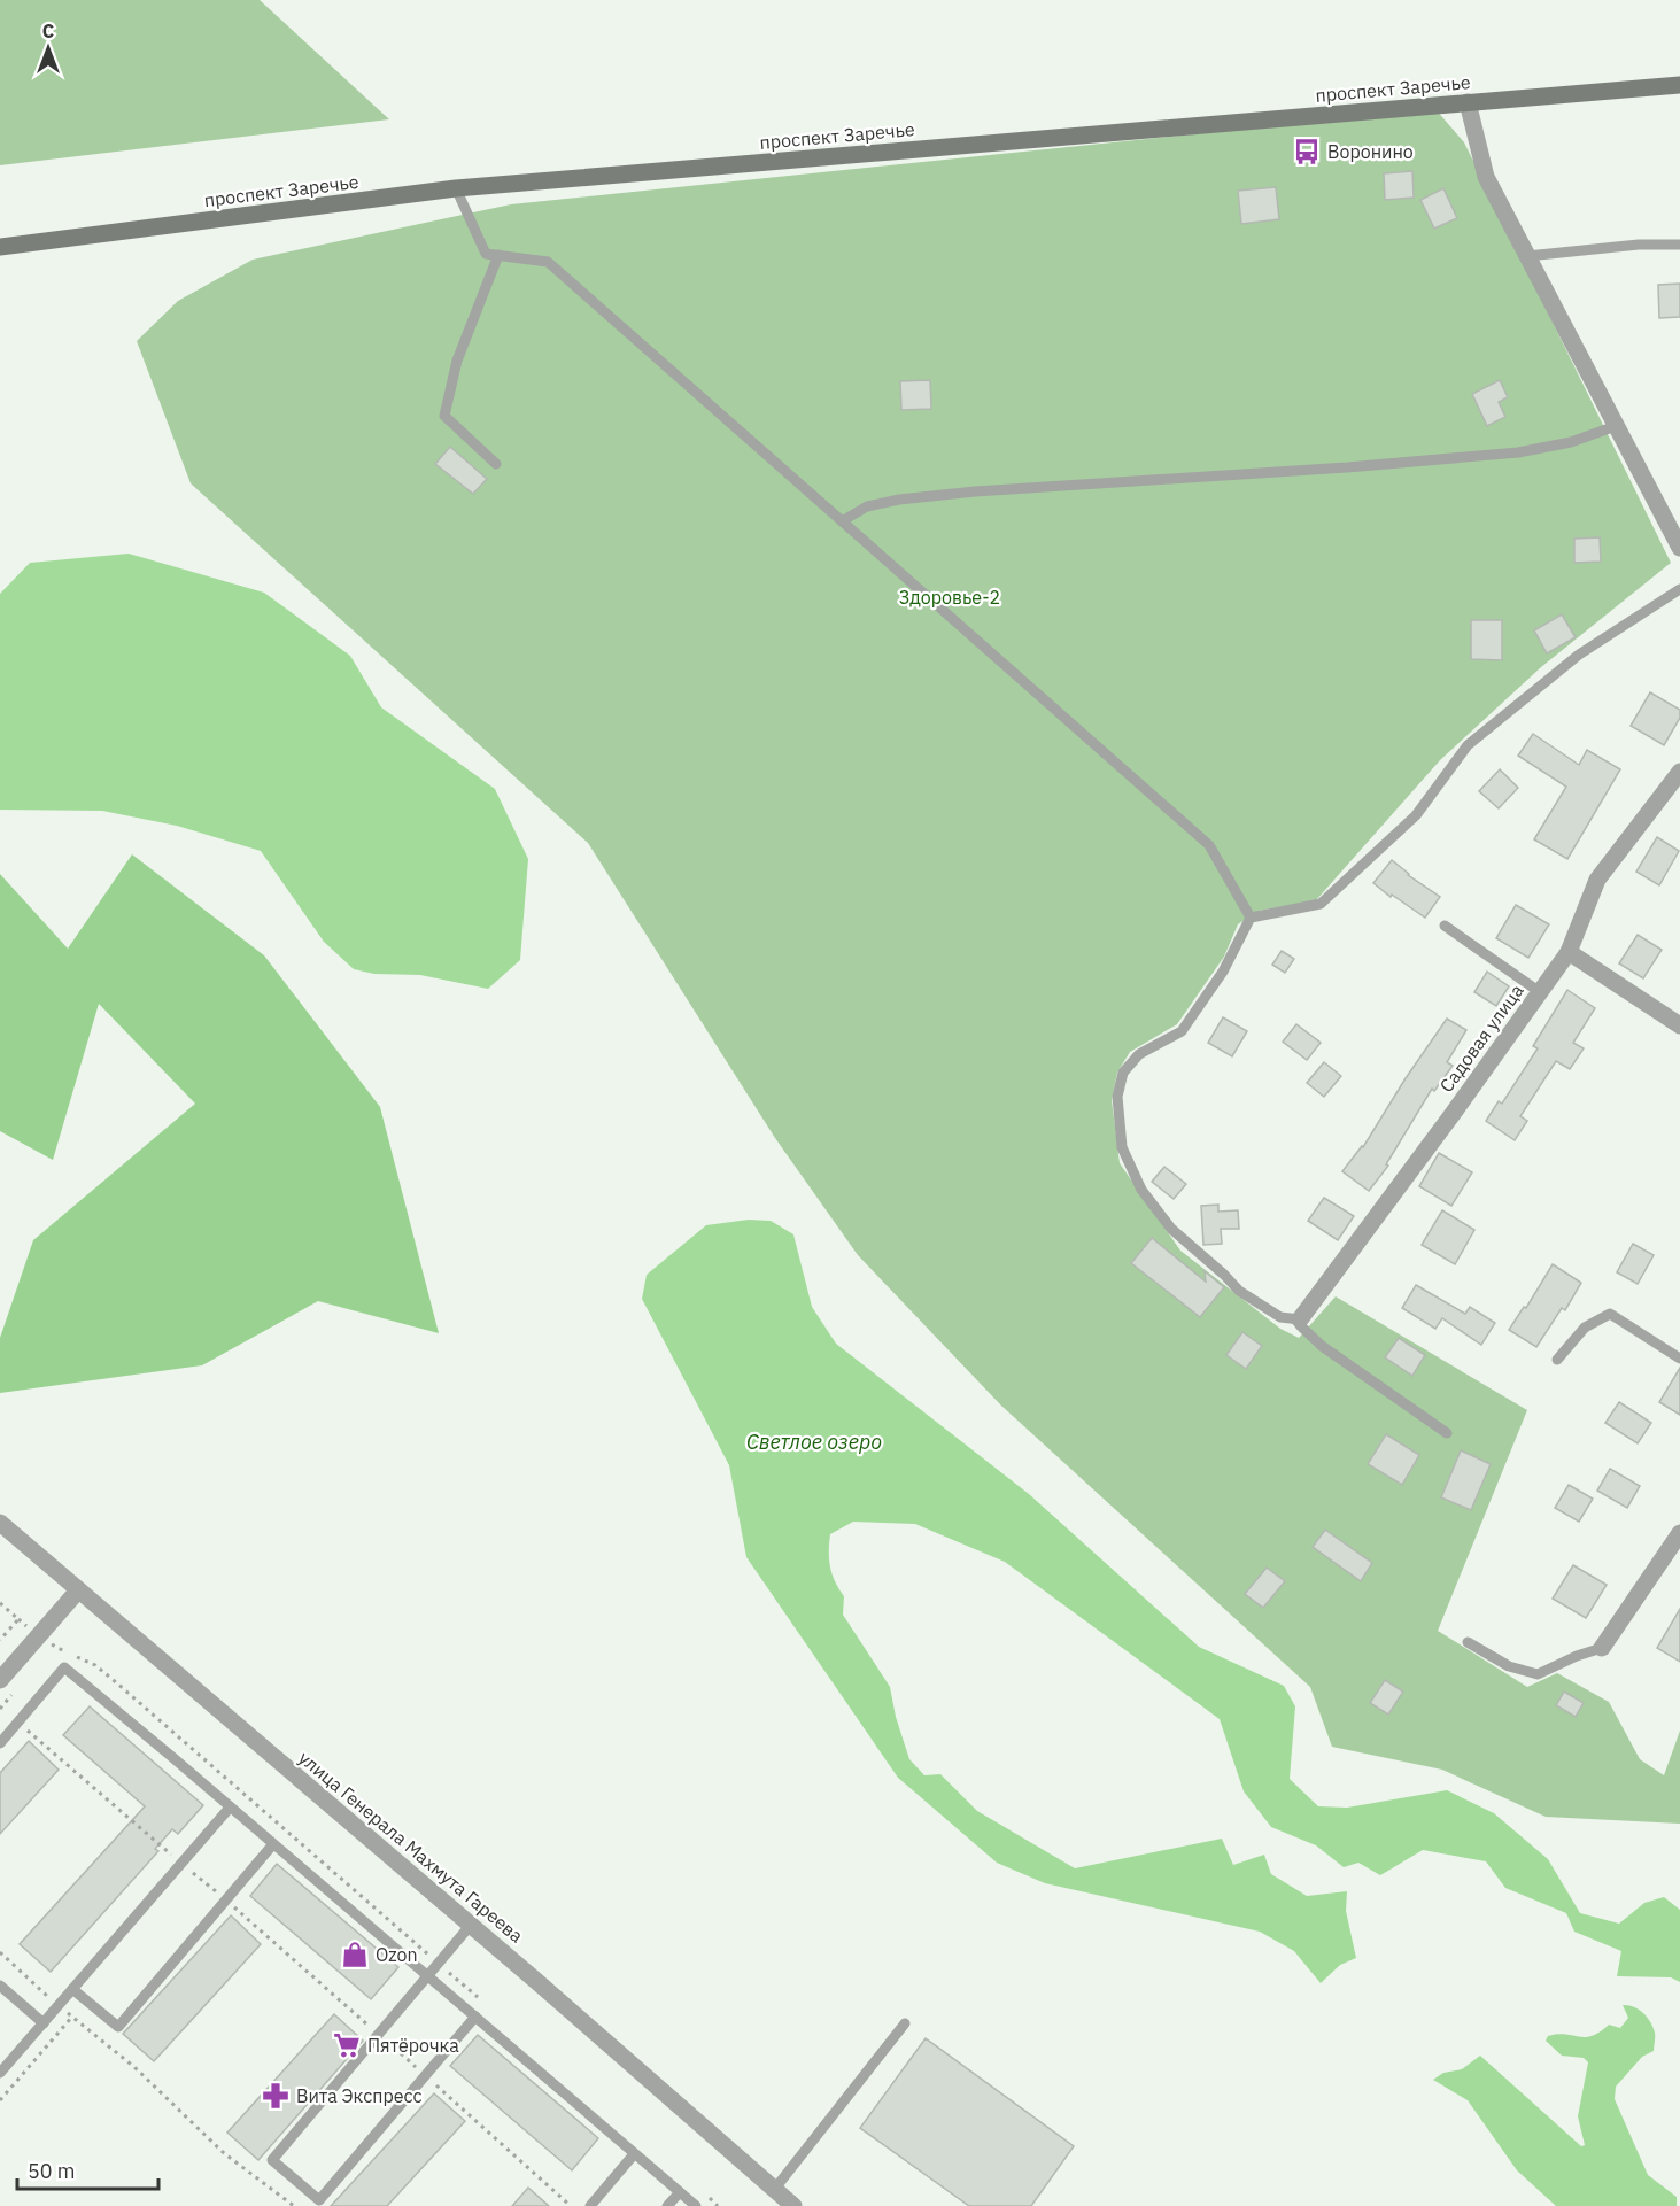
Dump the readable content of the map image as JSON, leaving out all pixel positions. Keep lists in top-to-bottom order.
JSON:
{
  "streets": {
    "street": ["проспект Заречье", "Садовая улица", "улица Генерала Махмута Гареева"]
  },
  "water": ["Светлое озеро"],
  "parks": ["Здоровье-2"],
  "places": {
    "bus stop": ["Воронино"],
    "shop": ["Ozon"],
    "supermarket": ["Пятёрочка"],
    "pharmacy": ["Вита Экспресс"]
  },
  "scale_bar": "50 m",
  "north": "top"
}
